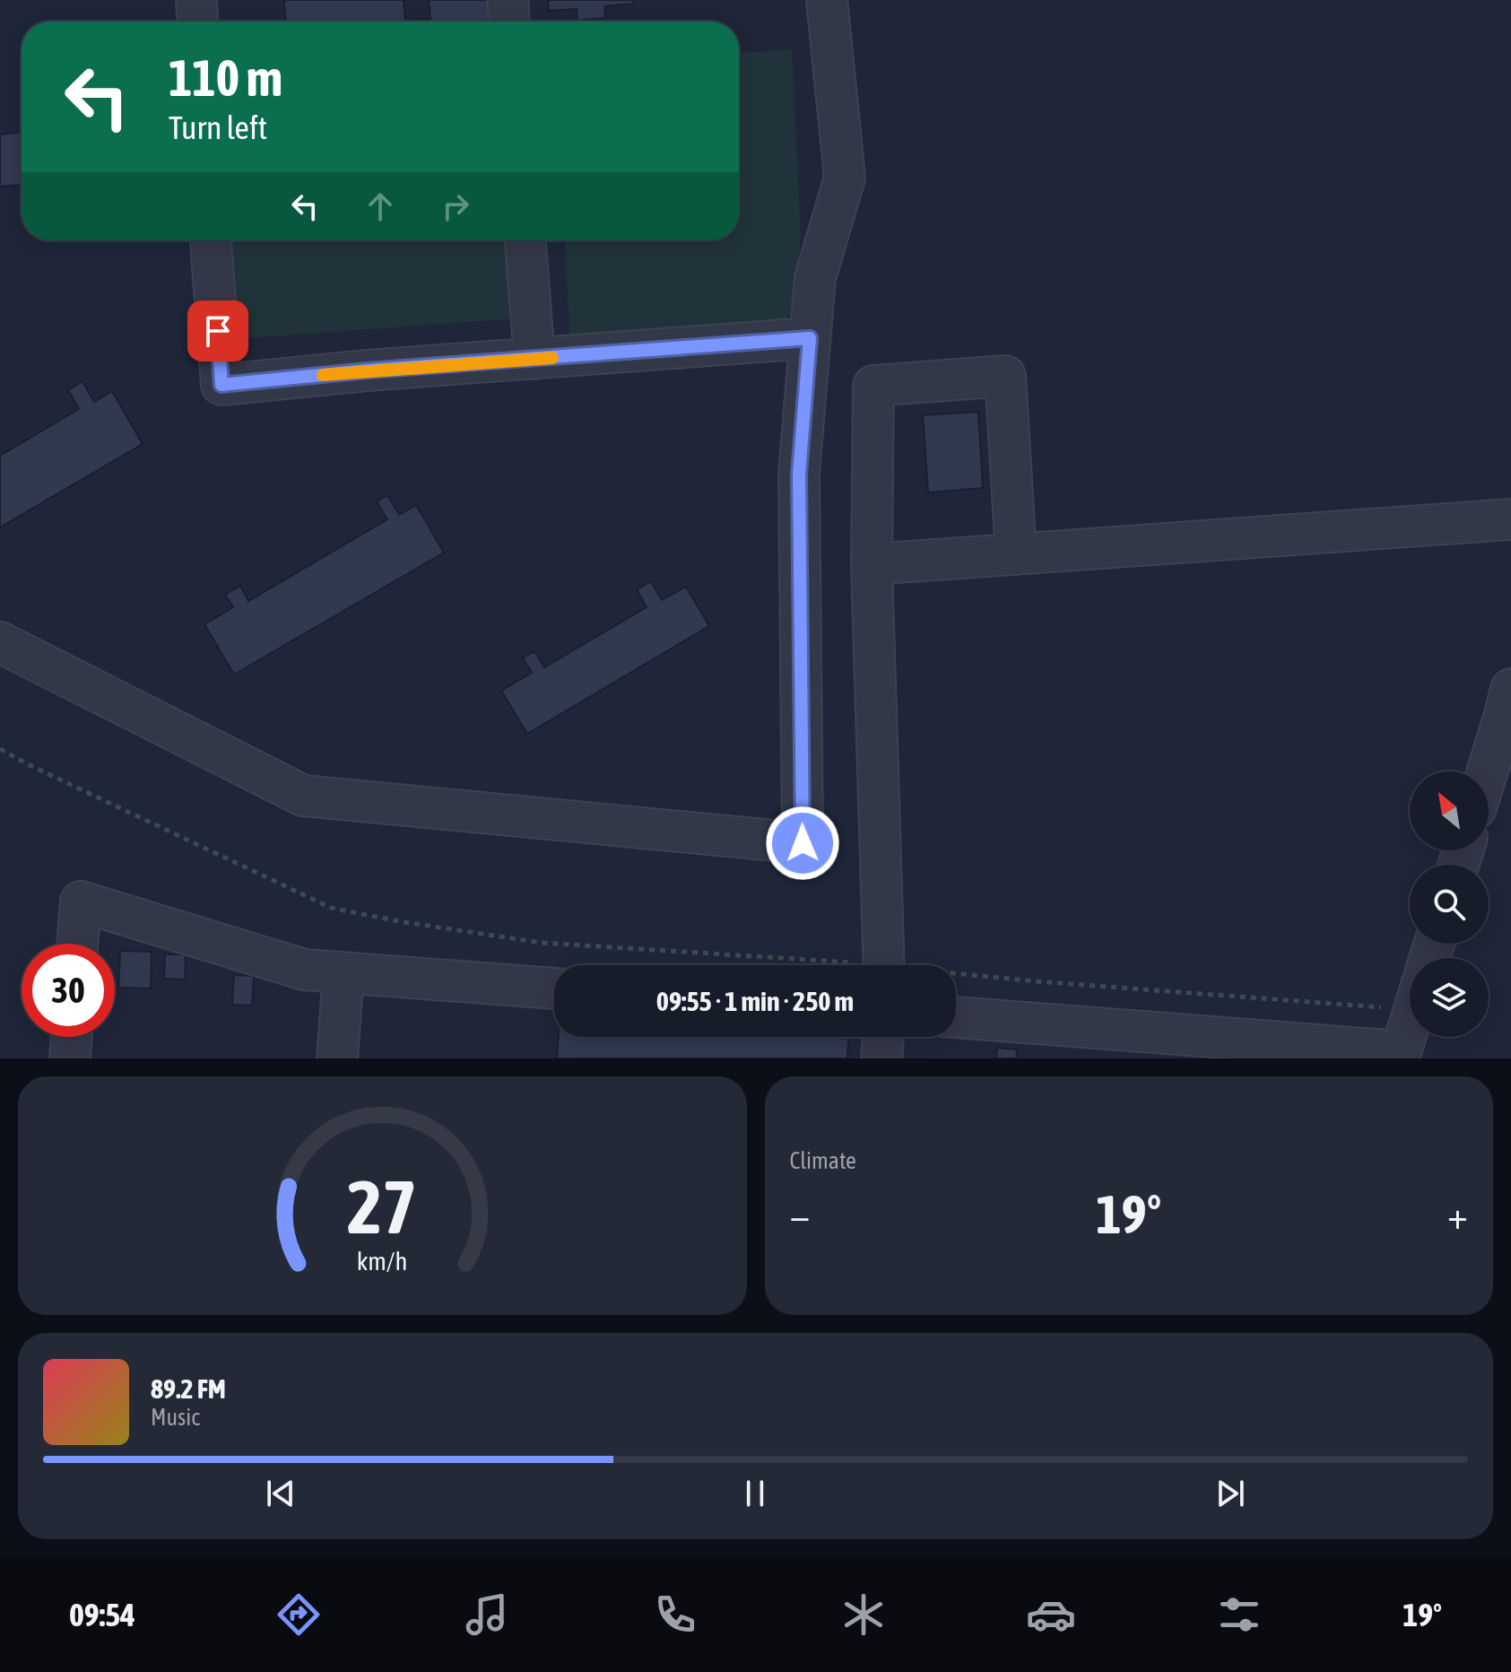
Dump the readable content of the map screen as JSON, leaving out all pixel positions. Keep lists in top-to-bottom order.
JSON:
{
  "north": "top left",
  "page": {
    "turn": ["110 m", "Turn left"],
    "limit": "30",
    "trip": "09:55 · 1 min · 250 m",
    "tile": "Climate",
    "heat": ["−", "19°", "+"],
    "song": ["89.2 FM", "Music"],
    "tabs": ["09:54", "19°"],
    "gauge": ["27", "km/h"]
  }
}
